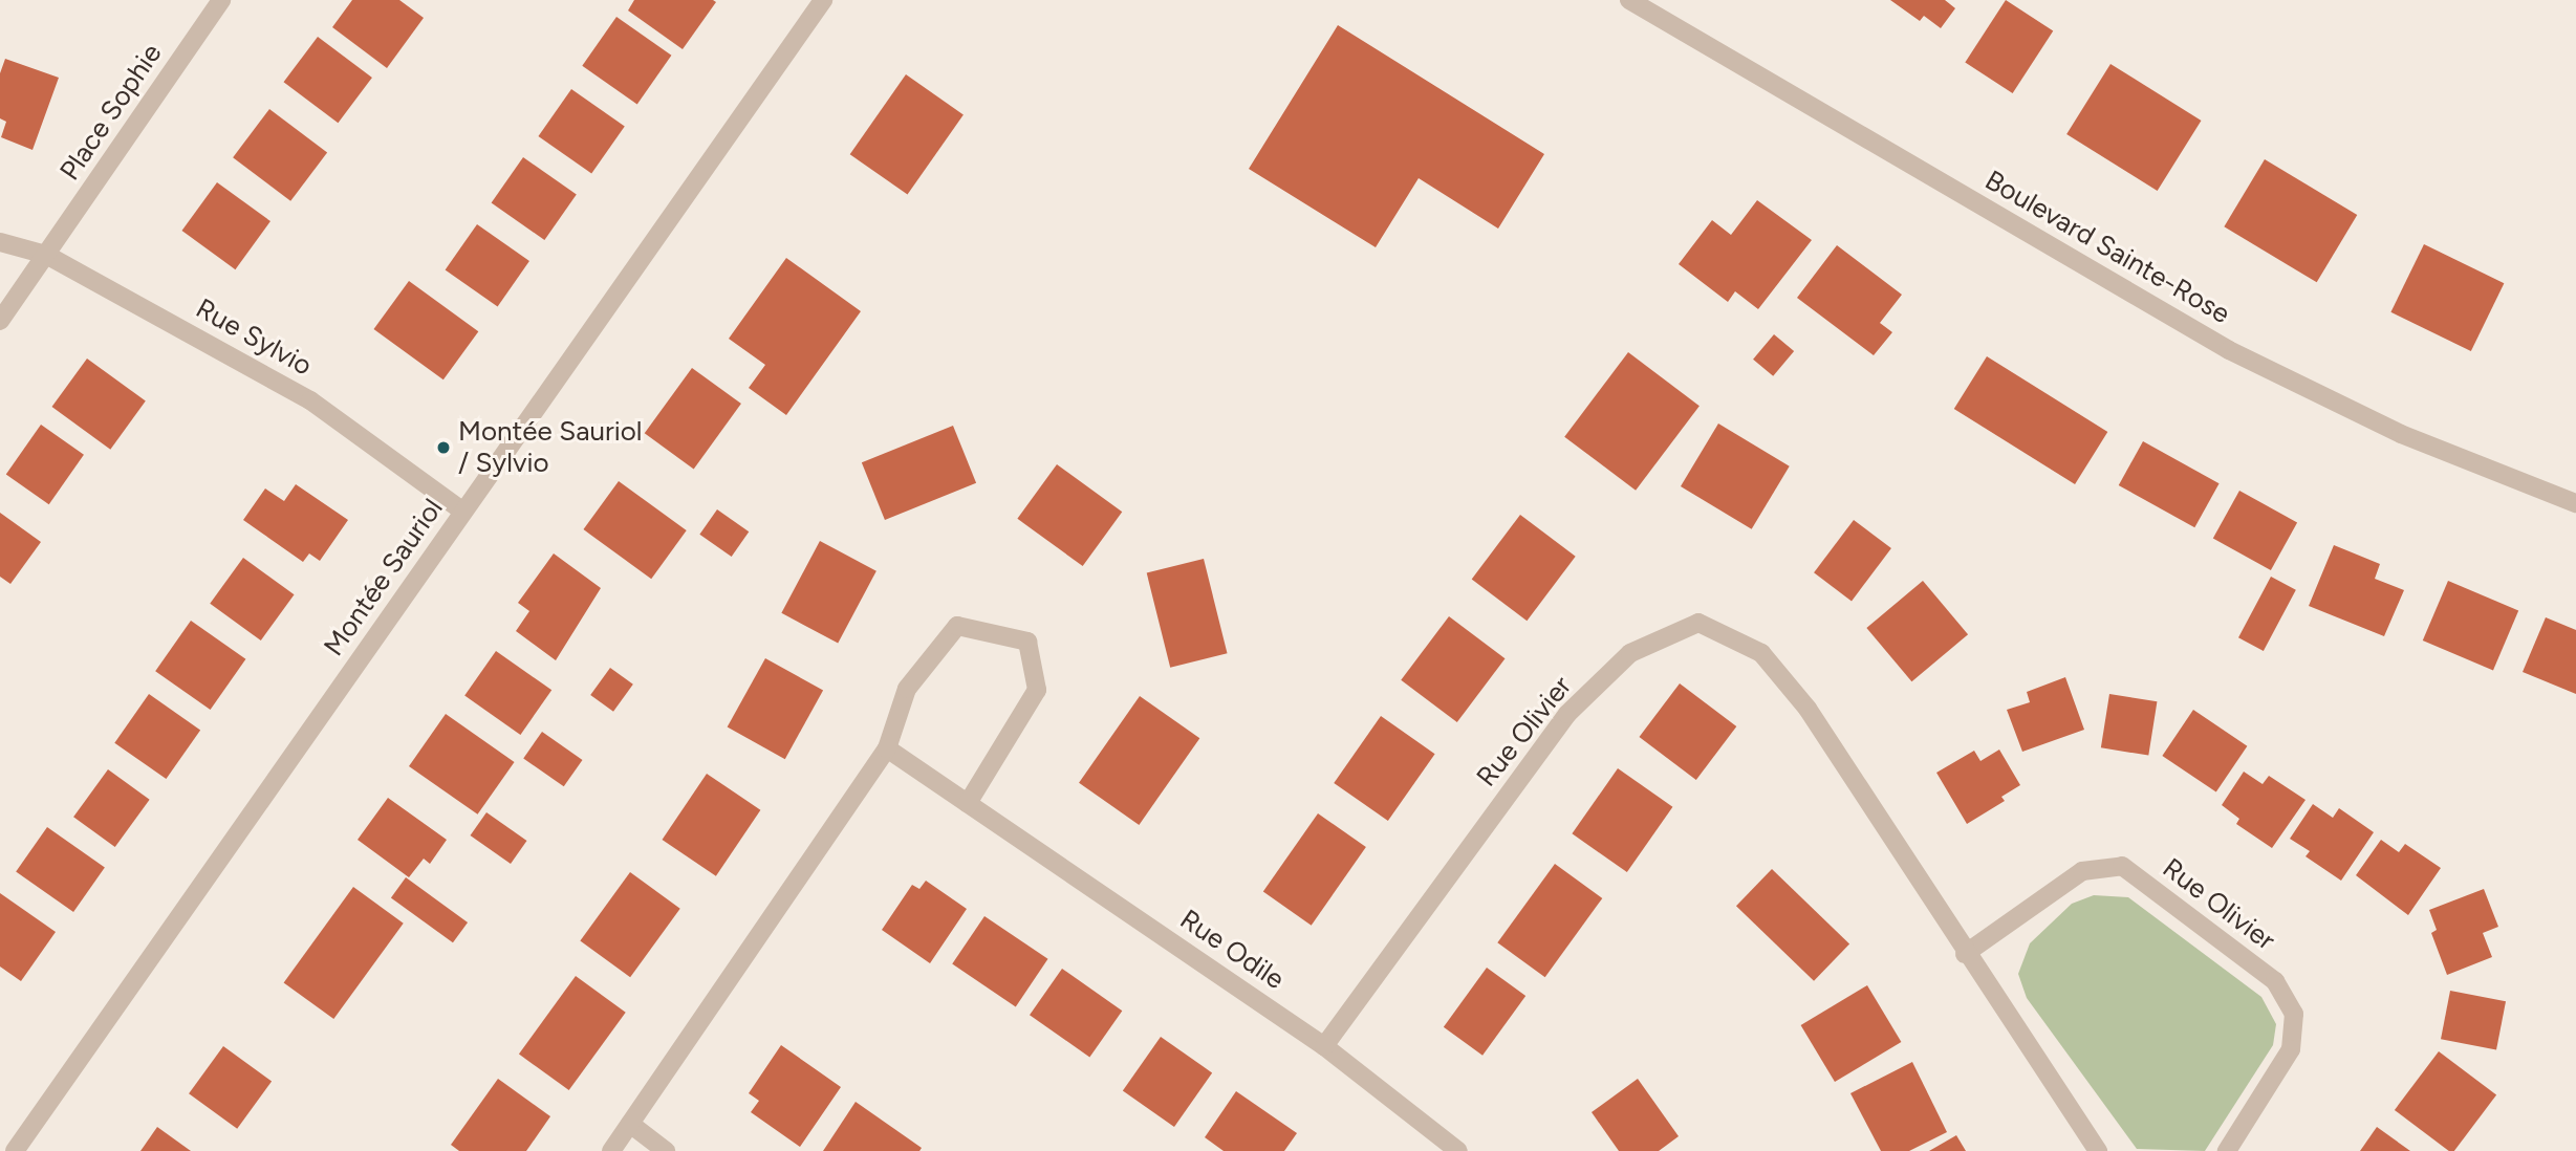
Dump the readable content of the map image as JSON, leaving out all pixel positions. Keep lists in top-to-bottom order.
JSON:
{
  "streets": {
    "street": [
      "Place Sophie",
      "Boulevard Sainte-Rose",
      "Rue Sylvio",
      "Montée Sauriol",
      "Rue Olivier",
      "Rue Odile"
    ]
  },
  "crossings": [
    ["Place Sophie", "Rue Sylvio"],
    ["Rue Sylvio", "Montée Sauriol"],
    ["Rue Olivier", "Rue Odile"]
  ],
  "places": ["Montée Sauriol / Sylvio"]
}
